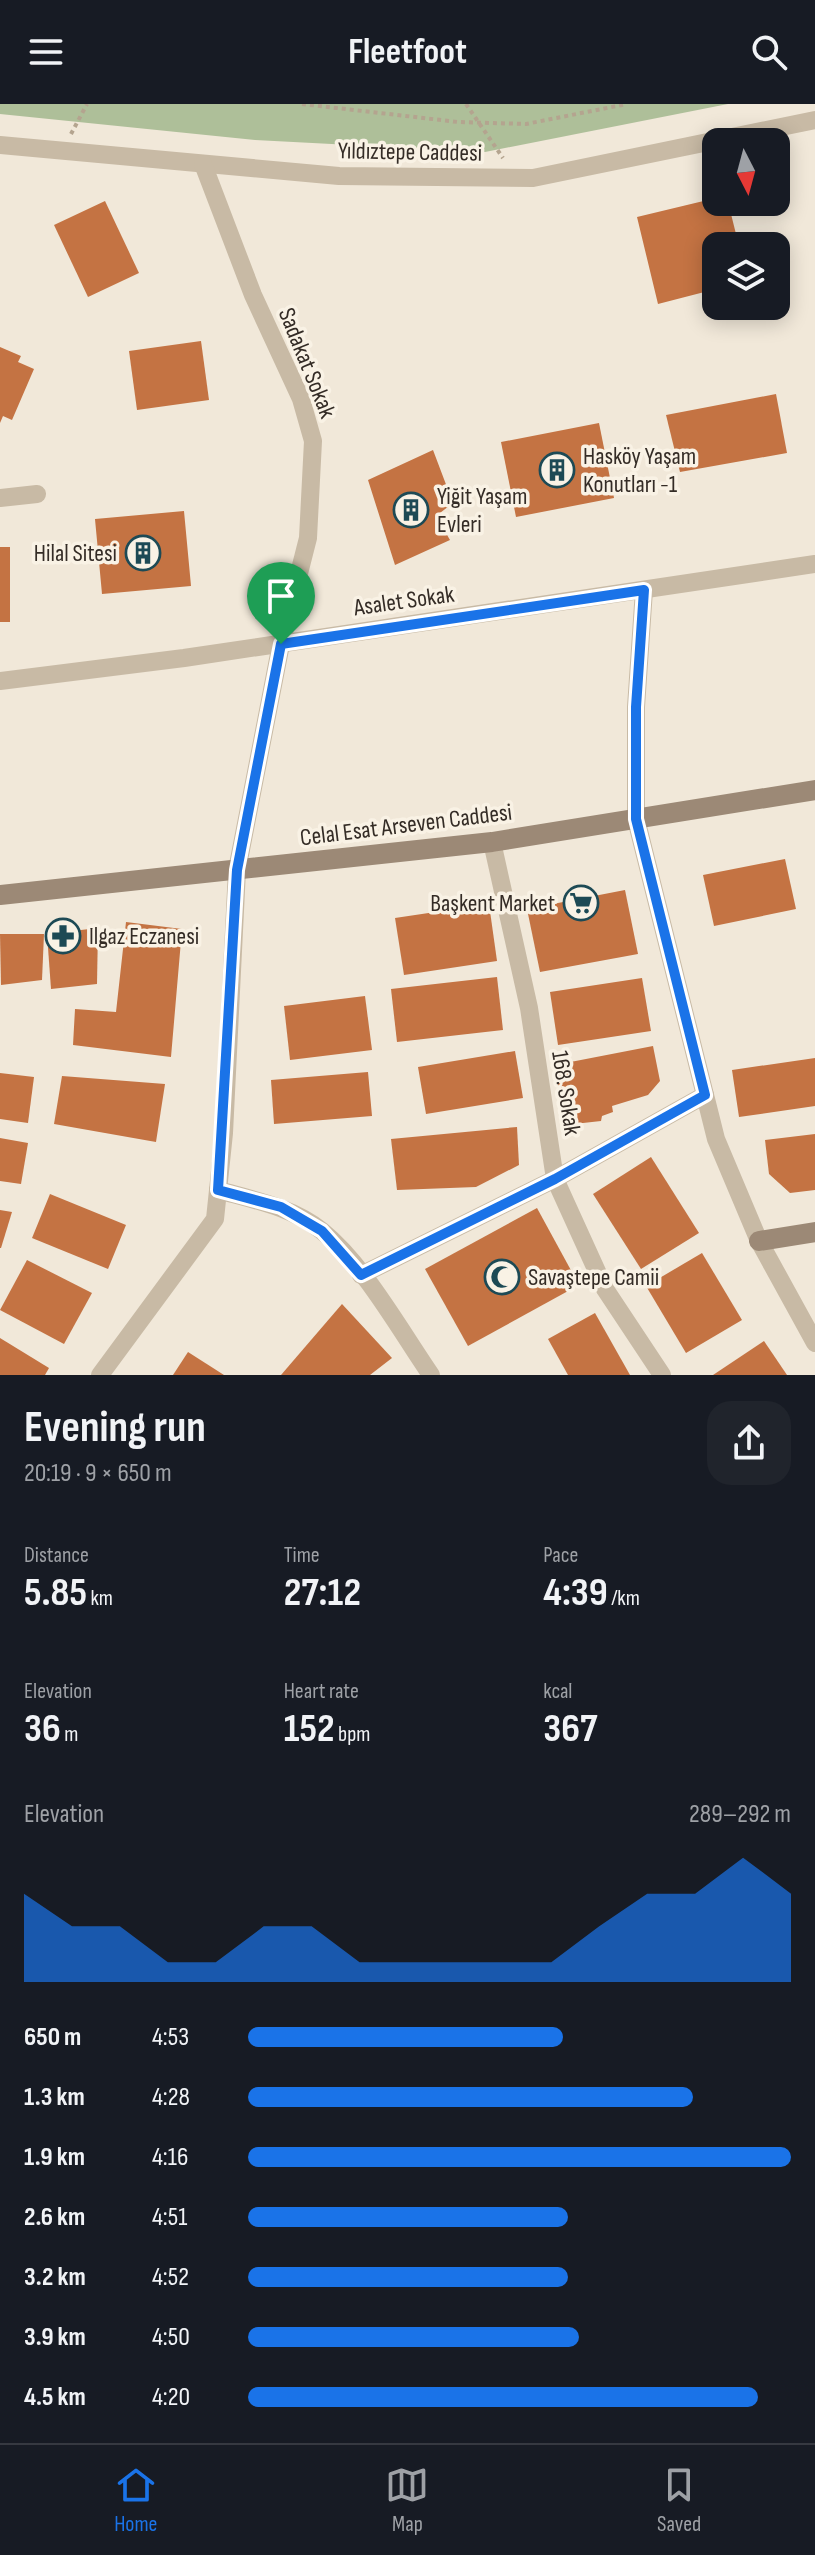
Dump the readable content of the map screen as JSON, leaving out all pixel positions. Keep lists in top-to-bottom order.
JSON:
{
  "streets": {
    "main road": ["Celal Esat Arseven Caddesi"],
    "street": [
      "Yıldıztepe Caddesi",
      "Sadakat Sokak",
      "Asalet Sokak",
      "168. Sokak"
    ]
  },
  "crossings": [
    ["Yıldıztepe Caddesi", "Sadakat Sokak"],
    ["Sadakat Sokak", "Asalet Sokak"],
    ["Sadakat Sokak", "Celal Esat Arseven Caddesi"],
    ["Celal Esat Arseven Caddesi", "168. Sokak"]
  ],
  "places": {
    "building": ["Hasköy Yaşam Konutları -1", "Yiğit Yaşam Evleri", "Hilal Sitesi"],
    "supermarket": ["Başkent Market"],
    "pharmacy": ["Ilgaz Eczanesi"],
    "mosque": ["Savaştepe Camii"]
  },
  "north": "bottom",
  "page": {
    "header": "Fleetfoot",
    "heading": ["Evening run", "20:19 · 9 × 650 m"],
    "stats": [
      ["Distance", "5.85 km"],
      ["Time", "27:12"],
      ["Pace", "4:39 /km"],
      ["Elevation", "36 m"],
      ["Heart rate", "152 bpm"],
      ["kcal", "367"]
    ],
    "chart": ["Elevation", "289–292 m"],
    "list": [
      {
        "name": "650 m",
        "note": "4:53"
      },
      {
        "name": "1.3 km",
        "note": "4:28"
      },
      {
        "name": "1.9 km",
        "note": "4:16"
      },
      {
        "name": "2.6 km",
        "note": "4:51"
      },
      {
        "name": "3.2 km",
        "note": "4:52"
      },
      {
        "name": "3.9 km",
        "note": "4:50"
      },
      {
        "name": "4.5 km",
        "note": "4:20"
      }
    ],
    "tabs": ["Home", "Map", "Saved"]
  }
}
